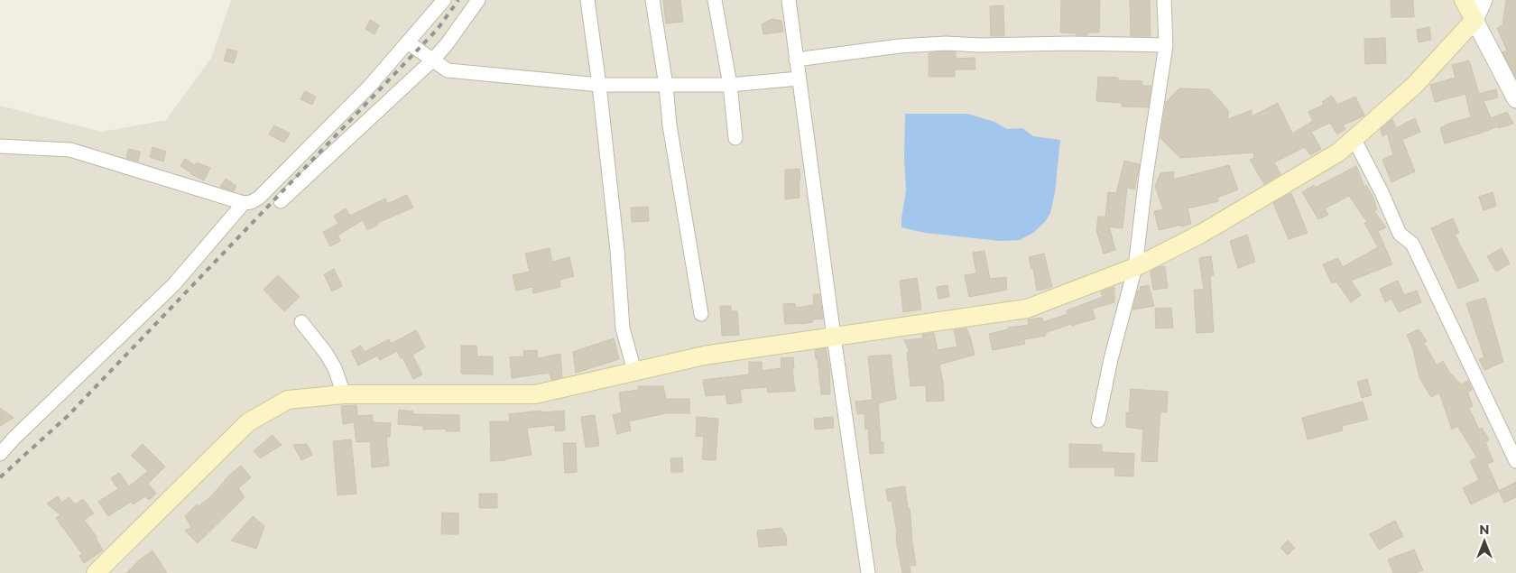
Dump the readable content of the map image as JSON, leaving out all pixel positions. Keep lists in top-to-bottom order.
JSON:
{
  "north": "top"
}
